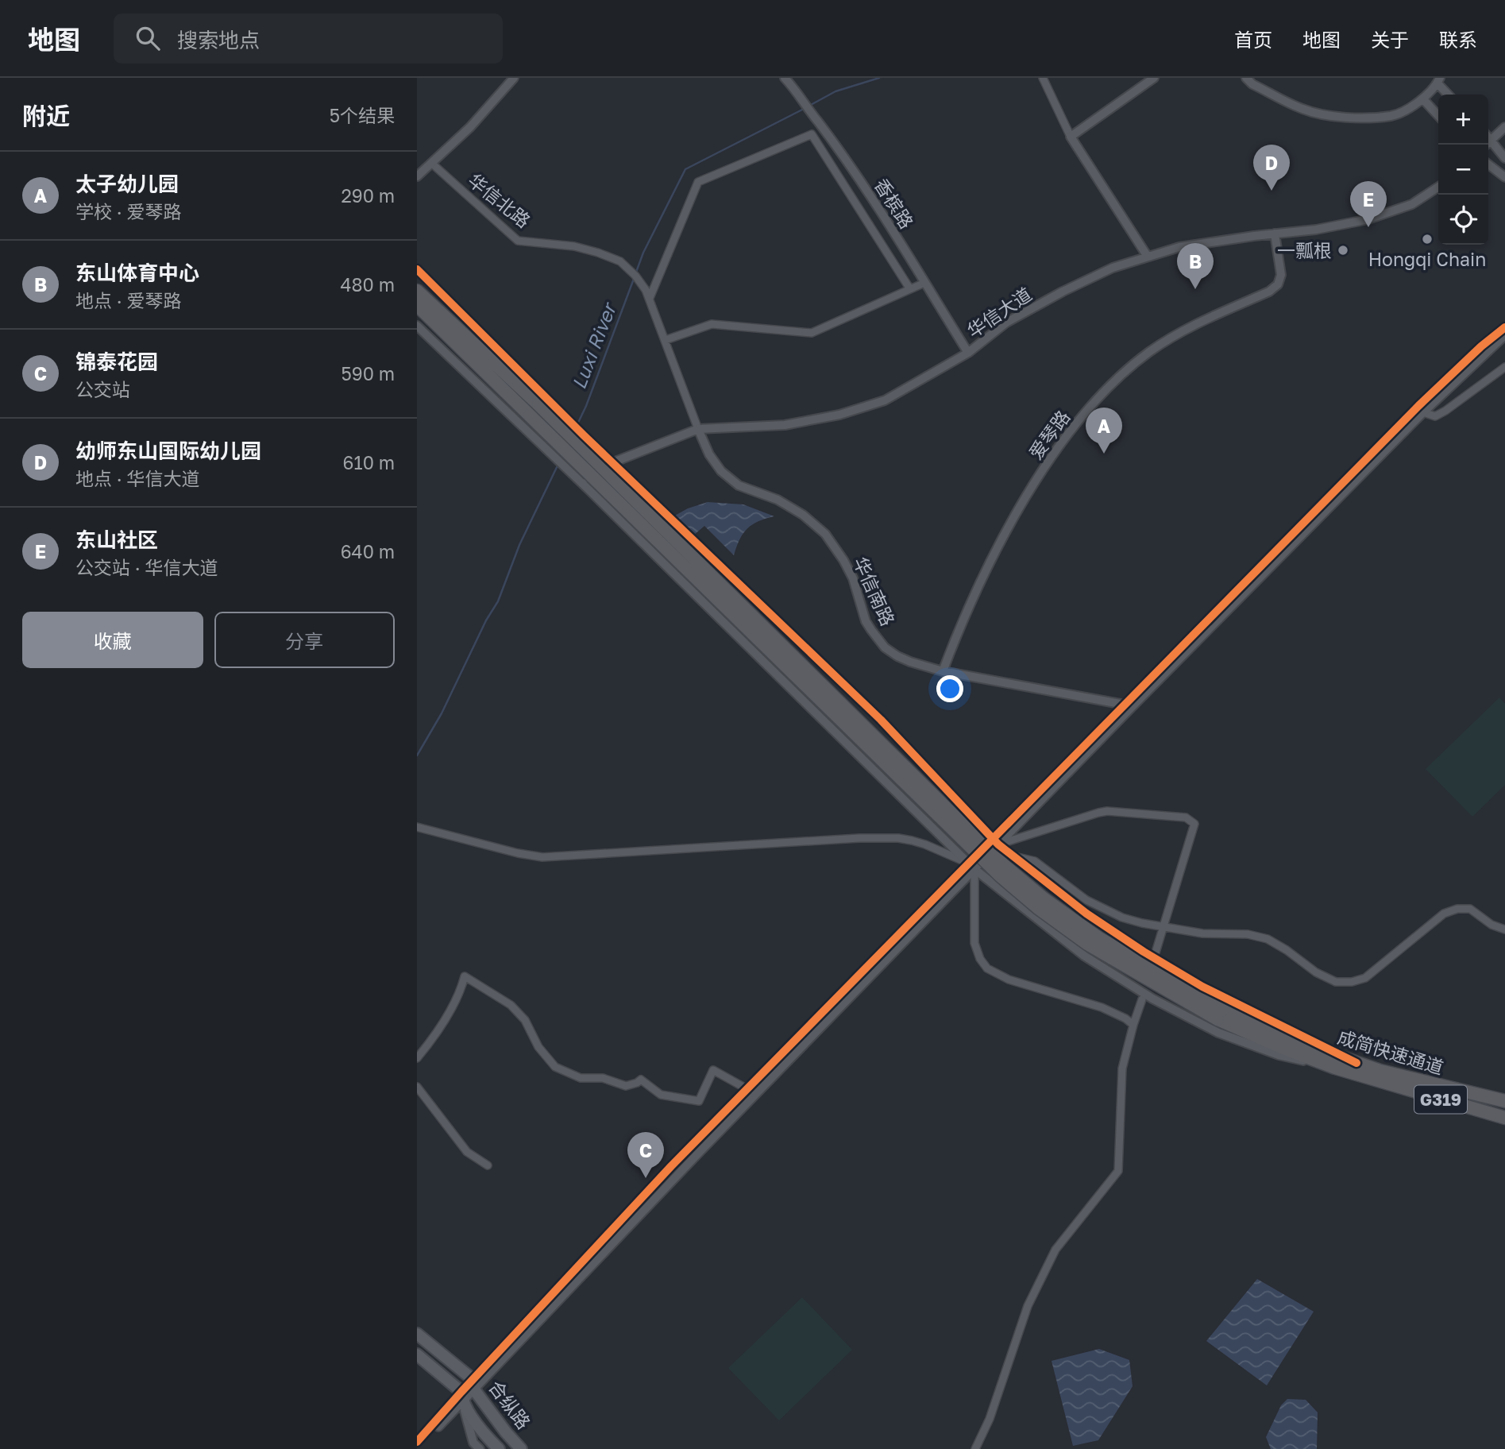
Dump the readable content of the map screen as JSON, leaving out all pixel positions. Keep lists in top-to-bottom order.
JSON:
{
  "streets": {
    "highway": ["成简快速通道", "G319"],
    "main road": ["合纵路"],
    "street": [
      "华信北路",
      "香槟路",
      "华信大道",
      "爱琴路",
      "华信南路"
    ]
  },
  "crossings": [
    ["香槟路", "华信大道"],
    ["华信大道", "爱琴路"],
    ["华信大道", "华信南路"],
    ["爱琴路", "华信南路"]
  ],
  "water": ["Luxi River"],
  "places": ["Hongqi Chain", "一瓢根"],
  "page": {
    "header": "地图",
    "search": "搜索地点",
    "nav": [
      "首页",
      "地图",
      "关于",
      "联系"
    ],
    "heading": ["附近", "5个结果"],
    "map_buttons": ["+", "−"],
    "pins": [
      "D",
      "E",
      "B",
      "A",
      "C"
    ],
    "list": [
      {
        "mark": "A",
        "name": "太子幼儿园",
        "note": "学校 · 爱琴路",
        "value": "290 m"
      },
      {
        "mark": "B",
        "name": "东山体育中心",
        "note": "地点 · 爱琴路",
        "value": "480 m"
      },
      {
        "mark": "C",
        "name": "锦泰花园",
        "note": "公交站",
        "value": "590 m"
      },
      {
        "mark": "D",
        "name": "幼师东山国际幼儿园",
        "note": "地点 · 华信大道",
        "value": "610 m"
      },
      {
        "mark": "E",
        "name": "东山社区",
        "note": "公交站 · 华信大道",
        "value": "640 m"
      }
    ],
    "buttons": ["收藏", "分享"]
  }
}
